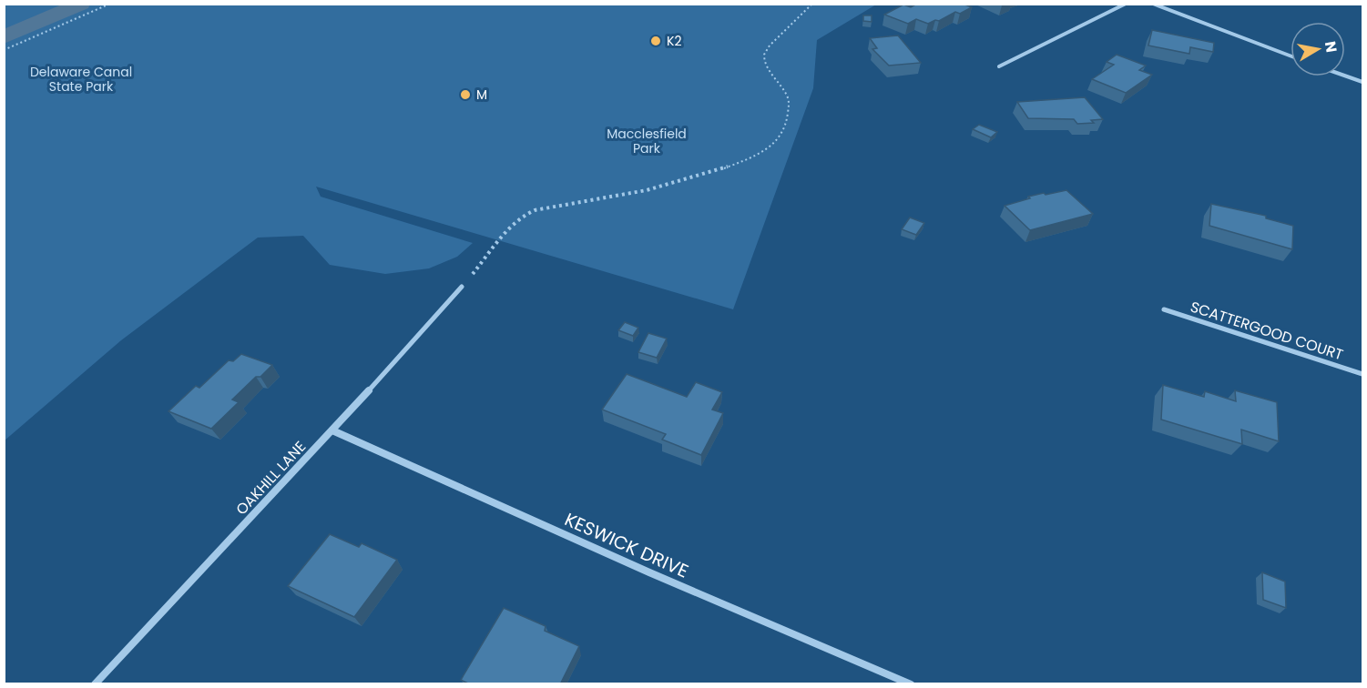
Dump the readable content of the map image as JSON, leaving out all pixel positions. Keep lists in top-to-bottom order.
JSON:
{
  "streets": {
    "street": ["SCATTERGOOD COURT", "OAKHILL LANE", "KESWICK DRIVE"]
  },
  "crossings": [
    ["OAKHILL LANE", "KESWICK DRIVE"]
  ],
  "parks": ["Delaware Canal State Park", "Macclesfield Park"],
  "places": ["K2", "M"],
  "north": "right"
}
